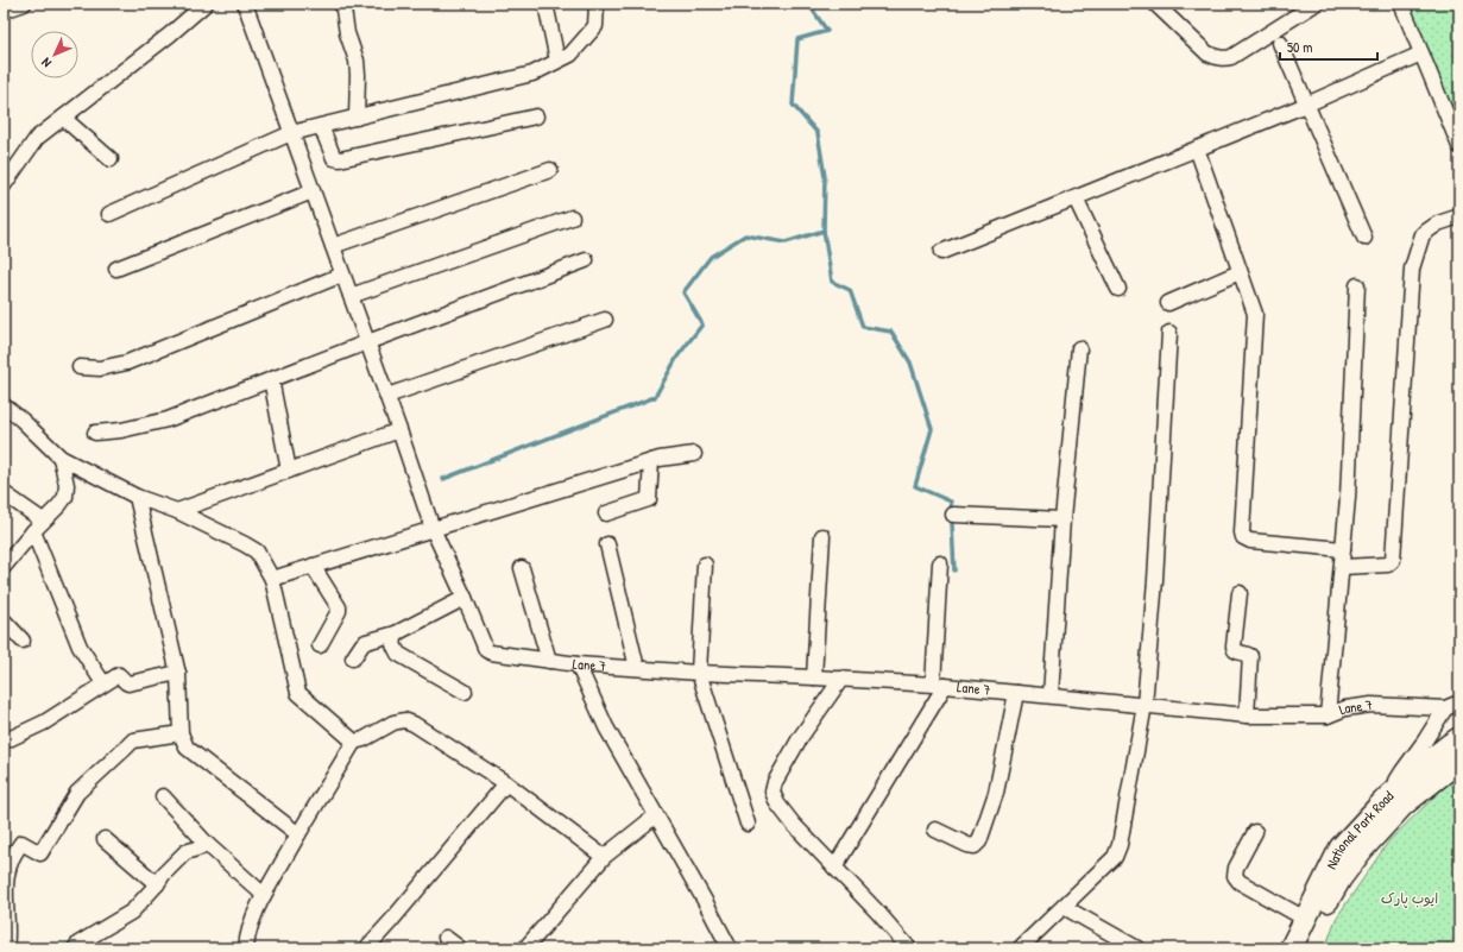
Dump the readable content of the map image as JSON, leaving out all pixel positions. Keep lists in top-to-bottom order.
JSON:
{
  "streets": {
    "main road": ["National Park Road"],
    "street": ["Lane 7"]
  },
  "parks": ["ایوب پارک"],
  "scale_bar": "50 m",
  "north": "bottom left"
}
